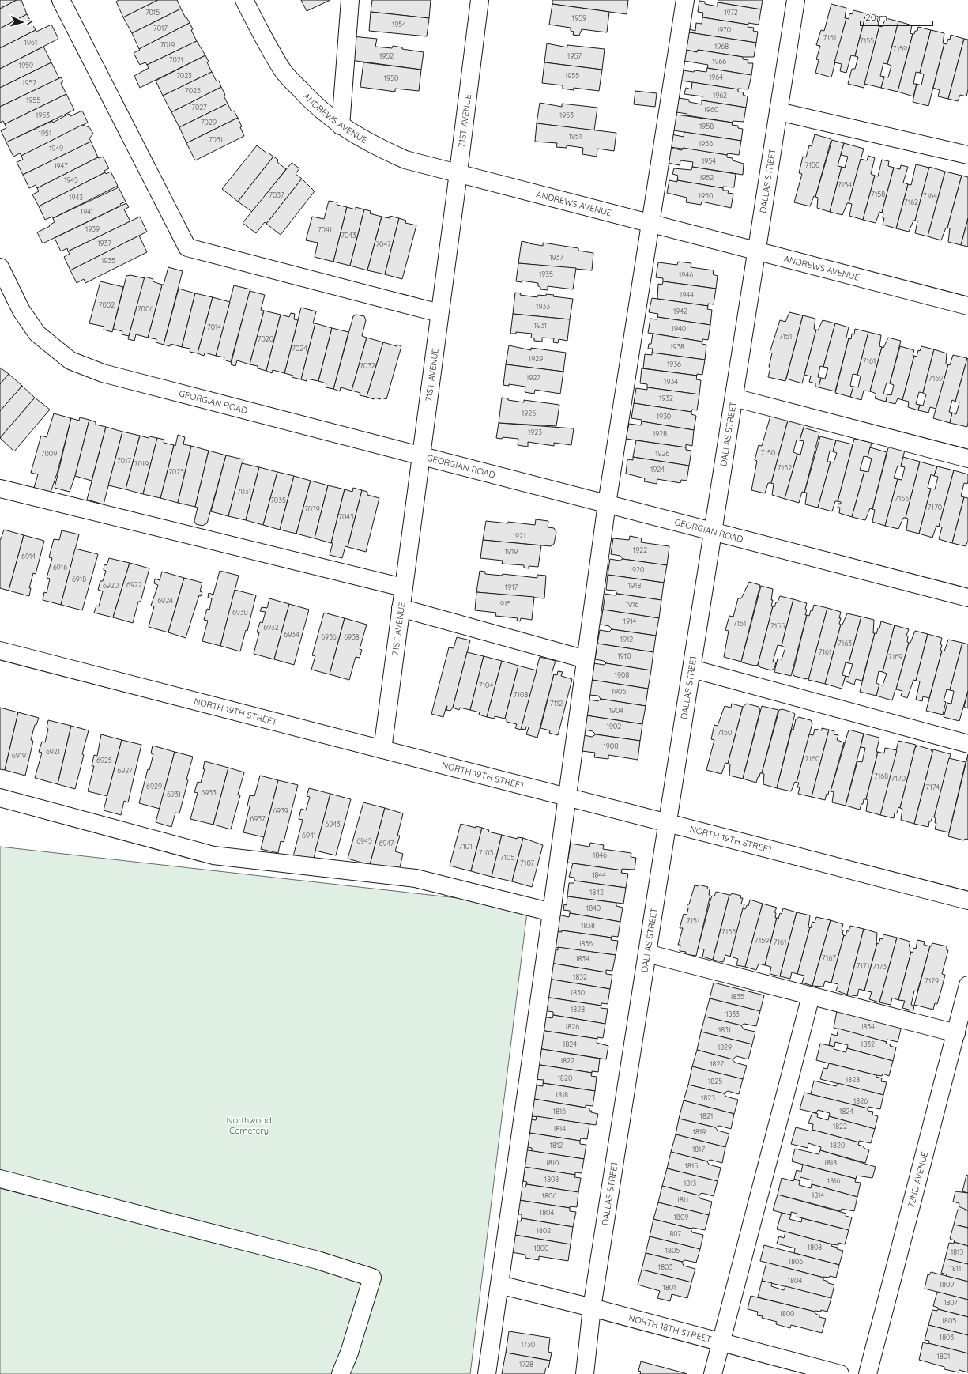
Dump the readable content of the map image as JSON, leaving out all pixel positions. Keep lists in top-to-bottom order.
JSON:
{
  "streets": {
    "street": [
      "ANDREWS AVENUE",
      "71ST AVENUE",
      "DALLAS STREET",
      "GEORGIAN ROAD",
      "NORTH 19TH STREET",
      "72ND AVENUE",
      "NORTH 18TH STREET"
    ]
  },
  "crossings": [
    ["ANDREWS AVENUE", "71ST AVENUE"],
    ["ANDREWS AVENUE", "DALLAS STREET"],
    ["71ST AVENUE", "GEORGIAN ROAD"],
    ["71ST AVENUE", "NORTH 19TH STREET"],
    ["DALLAS STREET", "GEORGIAN ROAD"],
    ["DALLAS STREET", "NORTH 19TH STREET"],
    ["DALLAS STREET", "NORTH 18TH STREET"]
  ],
  "parks": ["Northwood Cemetery"],
  "house_numbers": [
    "7015",
    "1972",
    "1959",
    "1954",
    "7017",
    "1970",
    "7151",
    "7155",
    "1961",
    "7019",
    "1968",
    "7159",
    "1952",
    "1957",
    "7021",
    "1966",
    "1959",
    "7023",
    "1955",
    "1964",
    "1950",
    "1957",
    "7025",
    "1962",
    "1955",
    "7027",
    "1960",
    "1953",
    "1953",
    "7029",
    "1958",
    "1951",
    "1951",
    "7031",
    "1956",
    "1949",
    "1954",
    "7150",
    "1947",
    "1952",
    "1945",
    "7154",
    "7158",
    "7037",
    "1950",
    "7164",
    "1943",
    "7162",
    "1941",
    "1939",
    "7041",
    "7043",
    "1937",
    "7047",
    "1937",
    "1935",
    "1935",
    "1946",
    "1944",
    "7002",
    "1933",
    "7006",
    "1942",
    "1931",
    "7014",
    "1940",
    "7151",
    "7020",
    "1938",
    "7024",
    "1929",
    "7161",
    "1936",
    "7032",
    "1927",
    "7169",
    "1934",
    "1932",
    "1925",
    "1930",
    "1923",
    "1928",
    "7150",
    "7009",
    "1926",
    "7017",
    "7019",
    "7152",
    "1924",
    "7023",
    "7031",
    "7166",
    "7035",
    "7170",
    "7039",
    "7043",
    "1921",
    "1922",
    "1919",
    "6914",
    "6916",
    "1920",
    "6918",
    "6922",
    "6920",
    "1918",
    "1917",
    "6924",
    "1915",
    "1916",
    "6930",
    "1914",
    "7151",
    "7155",
    "6932",
    "6934",
    "6936",
    "6938",
    "1912",
    "7163",
    "7161",
    "1910",
    "7169",
    "1908",
    "7104",
    "1906",
    "7108",
    "7112",
    "1904",
    "1902",
    "7150",
    "1900",
    "6921",
    "6919",
    "7160",
    "6925",
    "6927",
    "7168",
    "7170",
    "6929",
    "7174",
    "6933",
    "6931",
    "6939",
    "6937",
    "6943",
    "6941",
    "6945",
    "6947",
    "7101",
    "7103",
    "1846",
    "7105",
    "7107",
    "1844",
    "1842",
    "1840",
    "7151",
    "1838",
    "7155",
    "7159",
    "7161",
    "1836",
    "7167",
    "1834",
    "7171",
    "7173",
    "1832",
    "7179",
    "1830",
    "1835",
    "1828",
    "1833",
    "1826",
    "1834",
    "1831",
    "1824",
    "1832",
    "1829",
    "1822",
    "1827",
    "1820",
    "1828",
    "1825",
    "1818",
    "1823",
    "1826",
    "1816",
    "1824",
    "1821",
    "1822",
    "1814",
    "1819",
    "1812",
    "1820",
    "1817",
    "1810",
    "1818",
    "1815",
    "1808",
    "1816",
    "1813",
    "1814",
    "1806",
    "1811",
    "1804",
    "1809",
    "1802",
    "1807",
    "1808",
    "1800",
    "1805",
    "1813",
    "1806",
    "1803",
    "1811",
    "1804",
    "1809",
    "1801",
    "1807",
    "1800",
    "1805",
    "1803",
    "1730",
    "1801",
    "1728"
  ],
  "scale_bar": "20 m",
  "north": "right"
}
